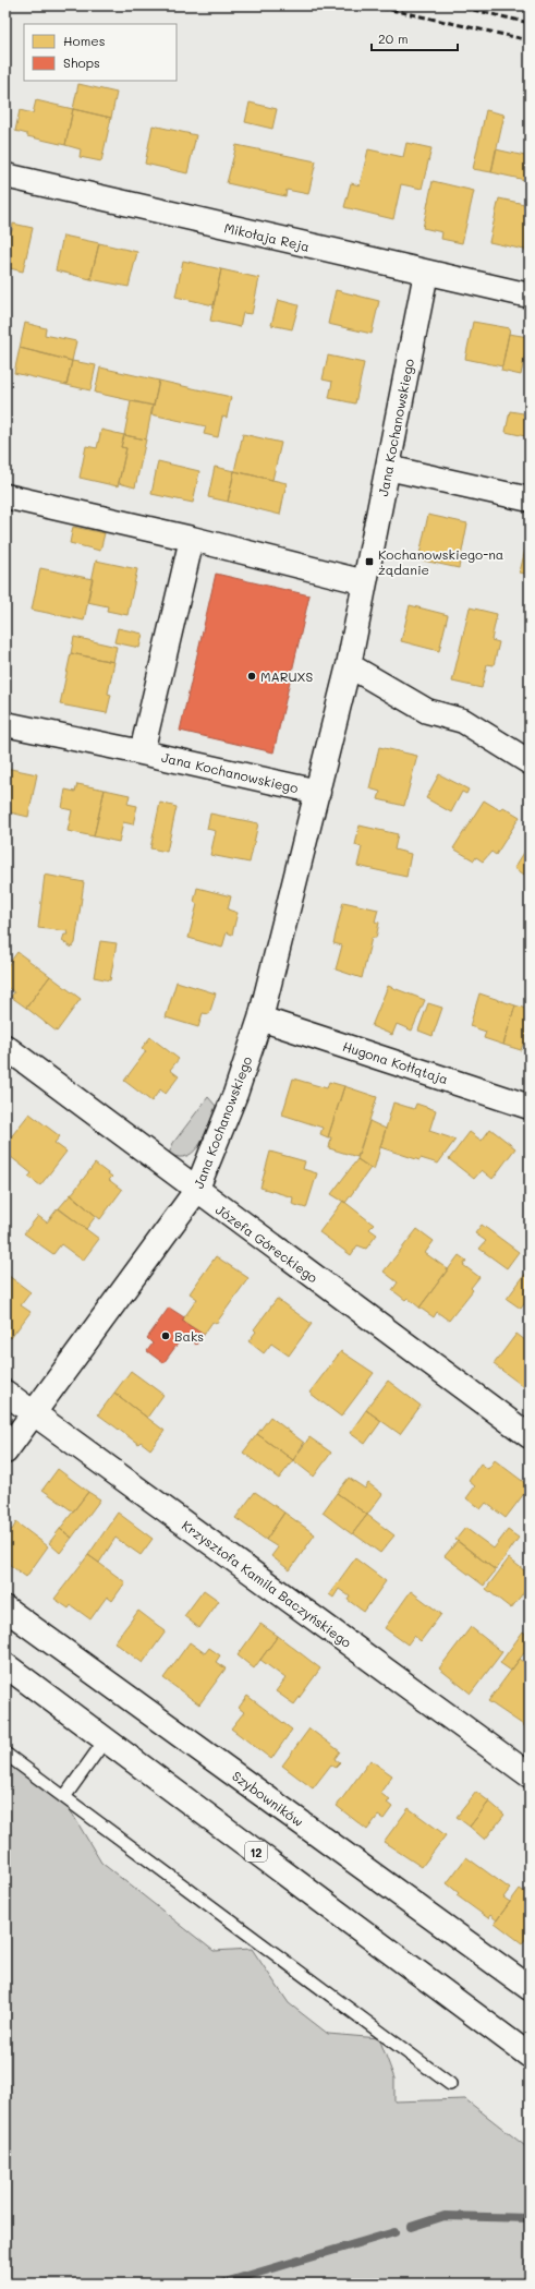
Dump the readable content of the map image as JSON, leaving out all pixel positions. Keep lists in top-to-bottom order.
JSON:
{
  "streets": {
    "street": [
      "Mikołaja Reja",
      "Jana Kochanowskiego",
      "Hugona Kołłątaja",
      "Józefa Góreckiego",
      "Krzysztofa Kamila Baczyńskiego",
      "Szybowników",
      "12"
    ]
  },
  "crossings": [
    ["Mikołaja Reja", "Jana Kochanowskiego"],
    ["Jana Kochanowskiego", "Hugona Kołłątaja"],
    ["Jana Kochanowskiego", "Józefa Góreckiego"],
    ["Jana Kochanowskiego", "Krzysztofa Kamila Baczyńskiego"]
  ],
  "places": {
    "transit": ["Kochanowskiego-na żądanie"],
    "other": ["MARUXS", "Baks"]
  },
  "legend": ["Homes", "Shops"],
  "scale_bar": "20 m"
}
